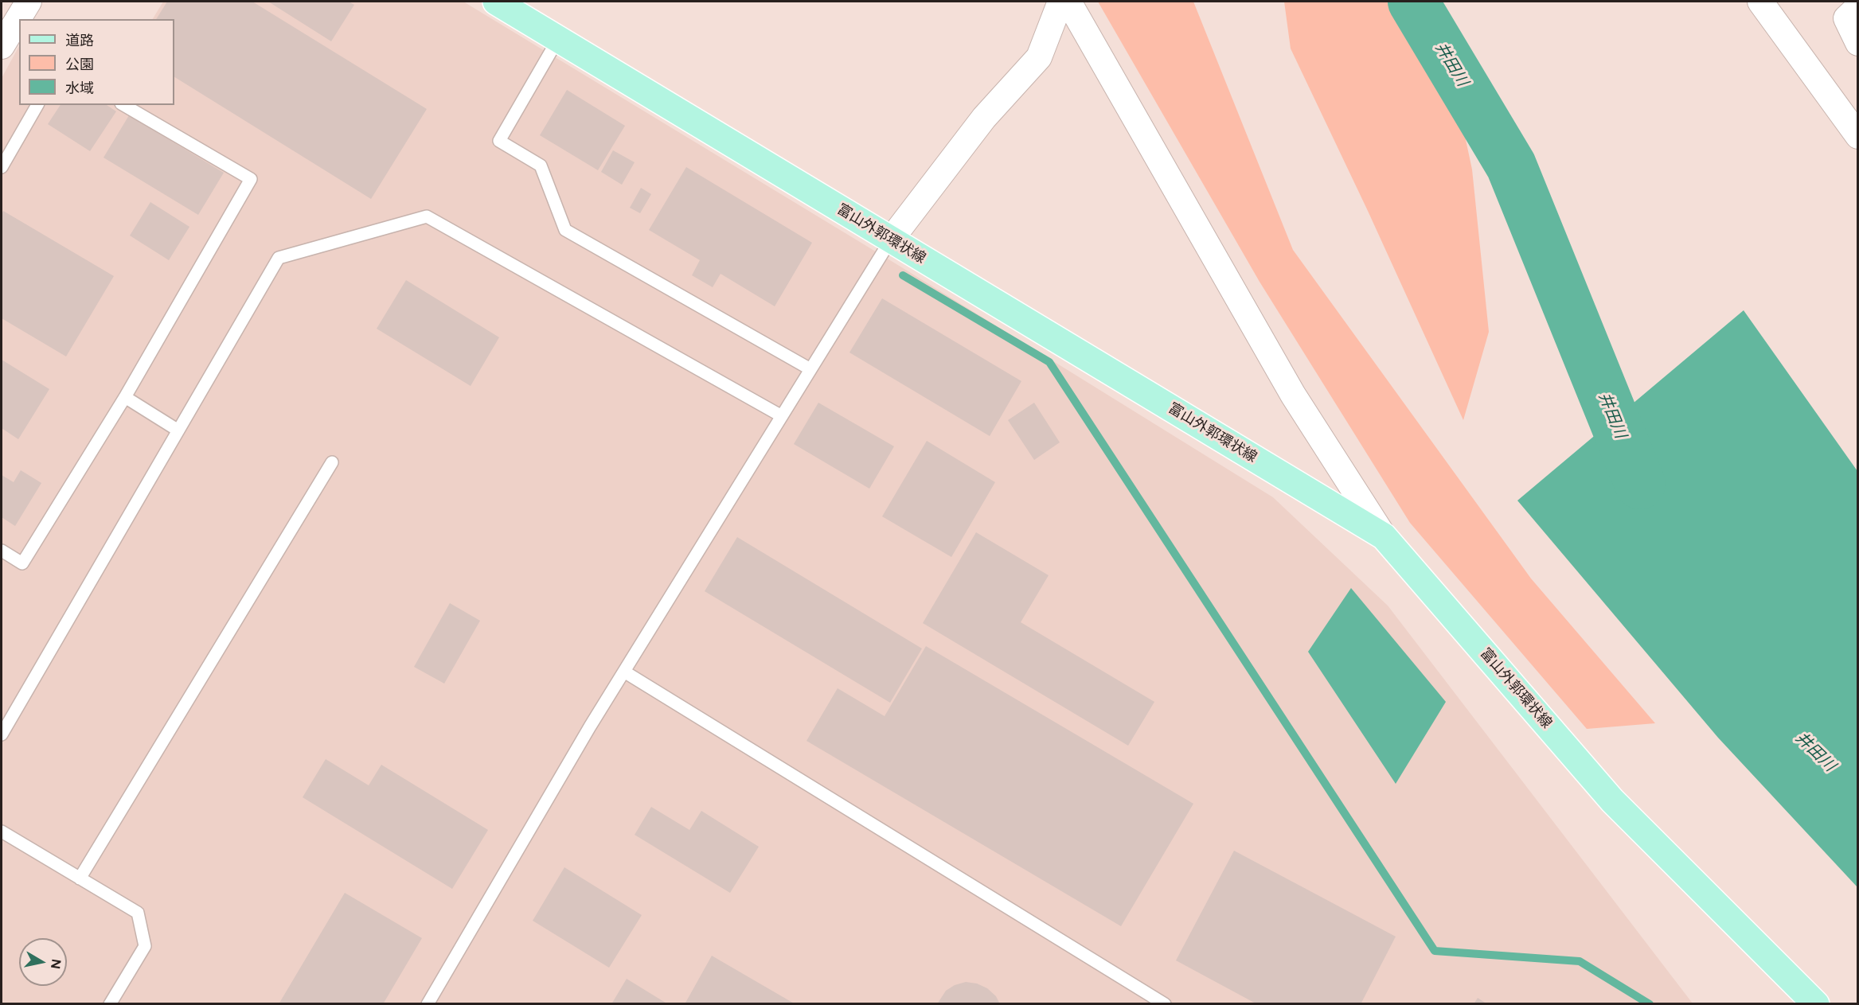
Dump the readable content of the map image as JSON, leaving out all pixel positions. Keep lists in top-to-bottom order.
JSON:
{
  "streets": {
    "main road": ["富山外郭環状線"]
  },
  "water": ["井田川"],
  "legend": ["道路", "公園", "水域"],
  "north": "right"
}
